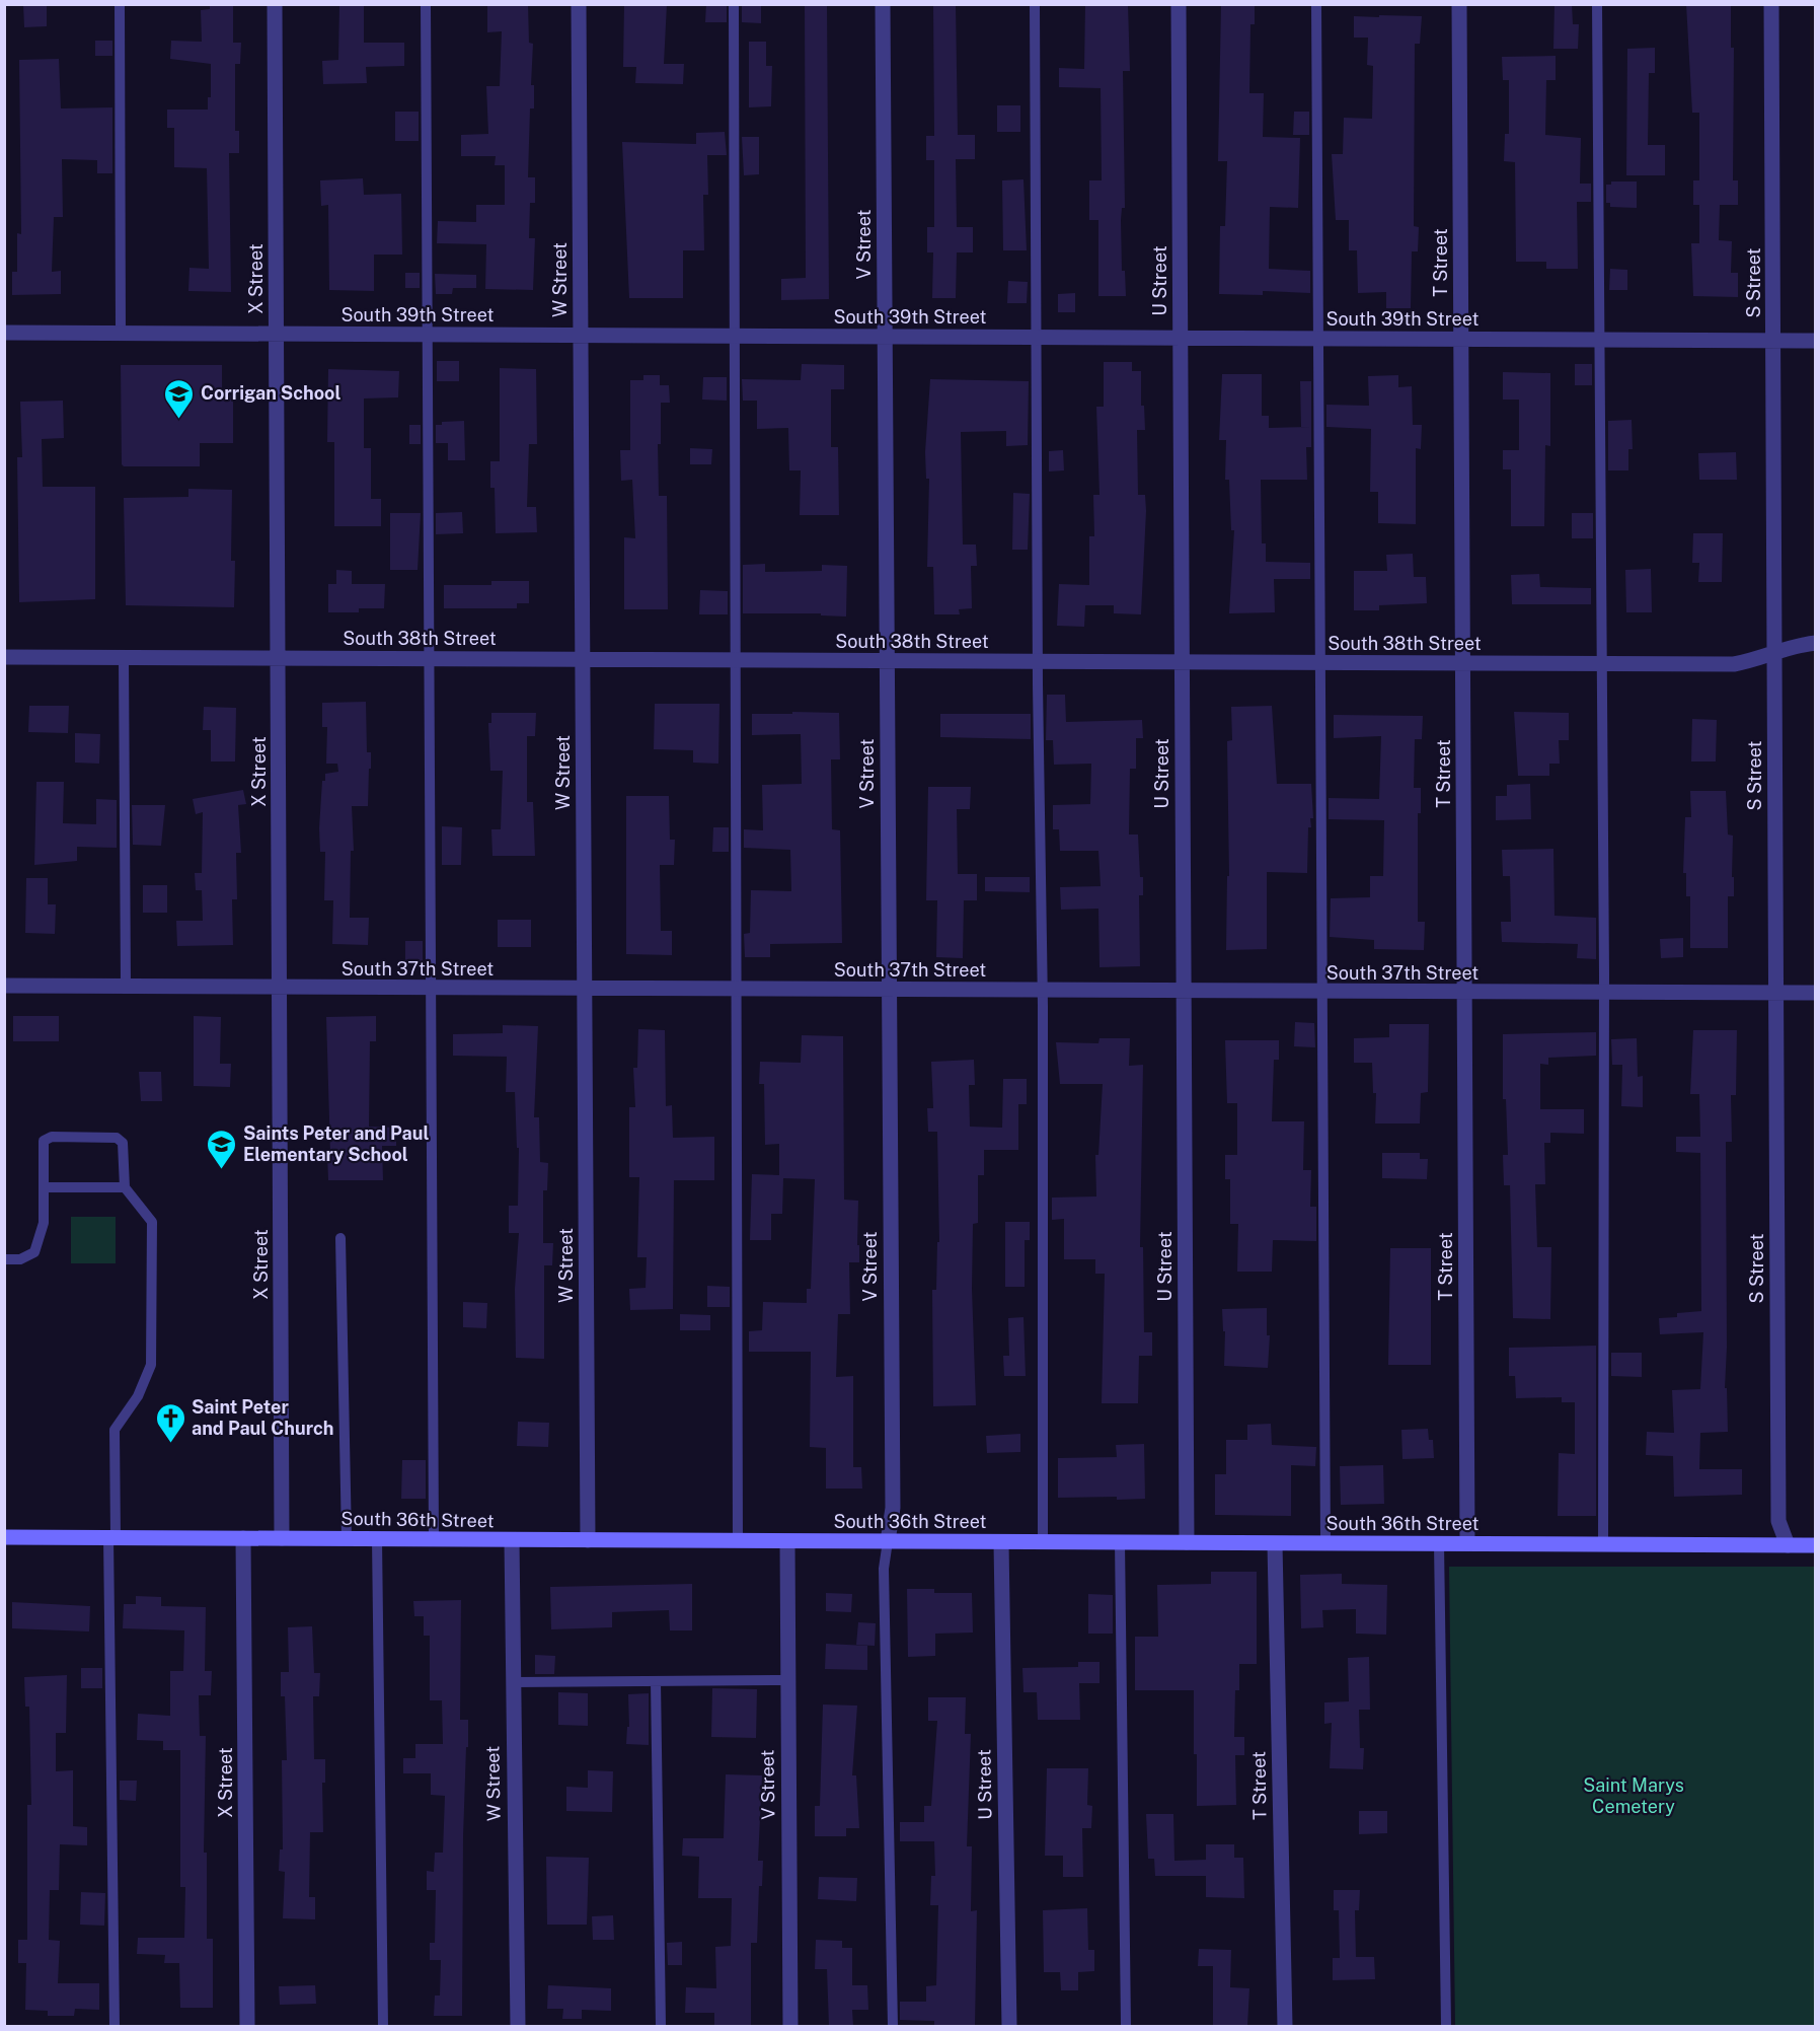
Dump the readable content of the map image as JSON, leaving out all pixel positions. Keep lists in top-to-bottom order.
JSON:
{
  "streets": {
    "main road": ["South 36th Street"],
    "street": [
      "V Street",
      "T Street",
      "X Street",
      "W Street",
      "U Street",
      "S Street",
      "South 39th Street",
      "South 38th Street",
      "South 37th Street"
    ]
  },
  "crossings": [
    ["V Street", "South 39th Street"],
    ["V Street", "South 38th Street"],
    ["V Street", "South 37th Street"],
    ["V Street", "South 36th Street"],
    ["T Street", "South 39th Street"],
    ["T Street", "South 38th Street"],
    ["T Street", "South 37th Street"],
    ["T Street", "South 36th Street"],
    ["X Street", "South 39th Street"],
    ["X Street", "South 38th Street"],
    ["X Street", "South 37th Street"],
    ["X Street", "South 36th Street"],
    ["W Street", "South 39th Street"],
    ["W Street", "South 38th Street"],
    ["W Street", "South 37th Street"],
    ["W Street", "South 36th Street"],
    ["U Street", "South 39th Street"],
    ["U Street", "South 38th Street"],
    ["U Street", "South 37th Street"],
    ["U Street", "South 36th Street"],
    ["S Street", "South 39th Street"],
    ["S Street", "South 38th Street"],
    ["S Street", "South 37th Street"],
    ["S Street", "South 36th Street"]
  ],
  "parks": ["Saint Marys Cemetery"],
  "places": {
    "school or university": ["Corrigan School", "Saints Peter and Paul Elementary School"],
    "church": ["Saint Peter and Paul Church"]
  }
}
